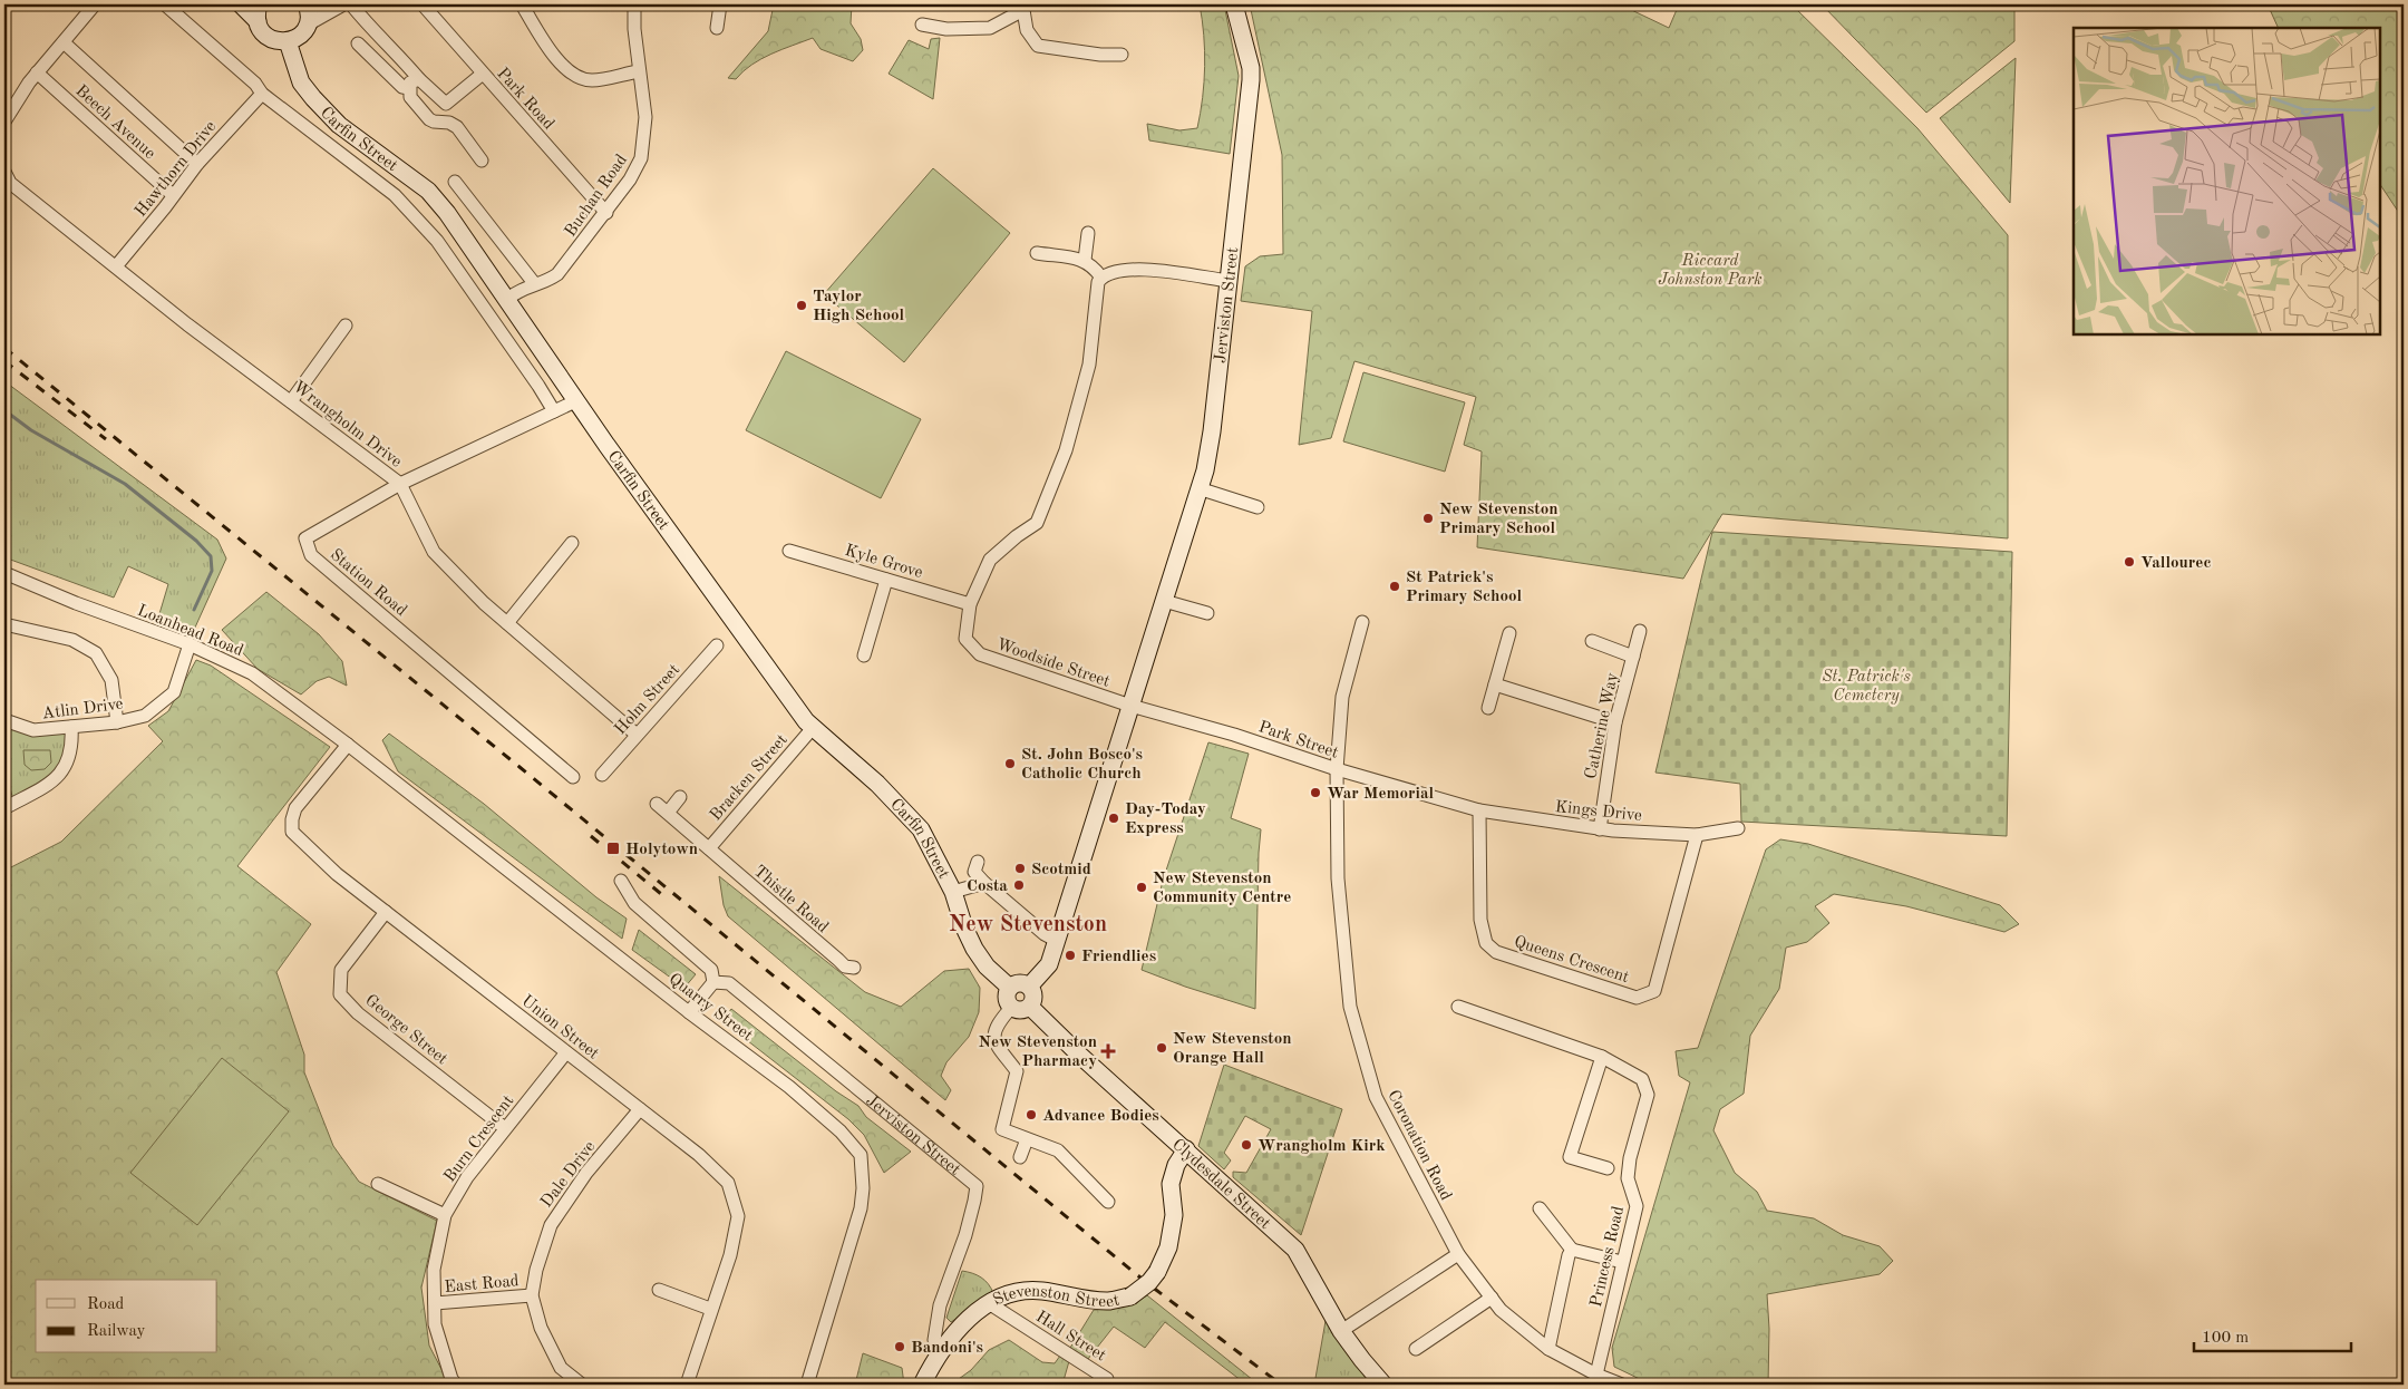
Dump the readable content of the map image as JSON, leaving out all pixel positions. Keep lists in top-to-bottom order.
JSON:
{
  "streets": {
    "main road": [
      "Carfin Street",
      "Jerviston Street",
      "Clydesdale Street",
      "Stevenston Street"
    ],
    "street": [
      "Park Road",
      "Beech Avenue",
      "Hawthorn Drive",
      "Buchan Road",
      "Wrangholm Drive",
      "Kyle Grove",
      "Station Road",
      "Loanhead Road",
      "Woodside Street",
      "Holm Street",
      "Atlin Drive",
      "Catherine Way",
      "Park Street",
      "Bracken Street",
      "Kings Drive",
      "Thistle Road",
      "Queens Crescent",
      "Quarry Street",
      "Union Street",
      "George Street",
      "Burn Crescent",
      "Coronation Road",
      "Dale Drive",
      "Princess Road",
      "East Road",
      "Hall Street"
    ]
  },
  "crossings": [
    ["Park Road", "Buchan Road"],
    ["Beech Avenue", "Hawthorn Drive"],
    ["Carfin Street", "Buchan Road"],
    ["Carfin Street", "Jerviston Street"],
    ["Carfin Street", "Station Road"],
    ["Carfin Street", "Bracken Street"],
    ["Carfin Street", "Clydesdale Street"],
    ["Hawthorn Drive", "Wrangholm Drive"],
    ["Jerviston Street", "Woodside Street"],
    ["Jerviston Street", "Park Street"],
    ["Jerviston Street", "Clydesdale Street"],
    ["Jerviston Street", "Stevenston Street"],
    ["Wrangholm Drive", "Station Road"],
    ["Wrangholm Drive", "Holm Street"],
    ["Kyle Grove", "Woodside Street"],
    ["Loanhead Road", "Atlin Drive"],
    ["Loanhead Road", "Quarry Street"],
    ["Loanhead Road", "Union Street"],
    ["Woodside Street", "Park Street"],
    ["Catherine Way", "Kings Drive"],
    ["Park Street", "Kings Drive"],
    ["Park Street", "Coronation Road"],
    ["Bracken Street", "Thistle Road"],
    ["Kings Drive", "Queens Crescent"],
    ["Quarry Street", "Union Street"],
    ["Union Street", "George Street"],
    ["Union Street", "Burn Crescent"],
    ["Union Street", "Dale Drive"],
    ["George Street", "Burn Crescent"],
    ["Burn Crescent", "East Road"],
    ["Coronation Road", "Princess Road"],
    ["Dale Drive", "East Road"],
    ["Clydesdale Street", "Stevenston Street"],
    ["Stevenston Street", "Hall Street"]
  ],
  "districts": ["New Stevenston"],
  "parks": ["Riccard Johnston Park", "St. Patrick's Cemetery"],
  "places": {
    "other": [
      "Taylor High School",
      "New Stevenston Primary School",
      "Vallourec",
      "St Patrick's Primary School",
      "St. John Bosco's Catholic Church",
      "War Memorial",
      "Day-Today Express",
      "Scotmid",
      "Costa",
      "New Stevenston Community Centre",
      "Friendlies",
      "New Stevenston Orange Hall",
      "Advance Bodies",
      "Wrangholm Kirk",
      "Bandoni's"
    ],
    "transit": ["Holytown"],
    "health": ["New Stevenston Pharmacy"]
  },
  "legend": ["Road", "Railway"],
  "scale_bar": "100 m"
}
